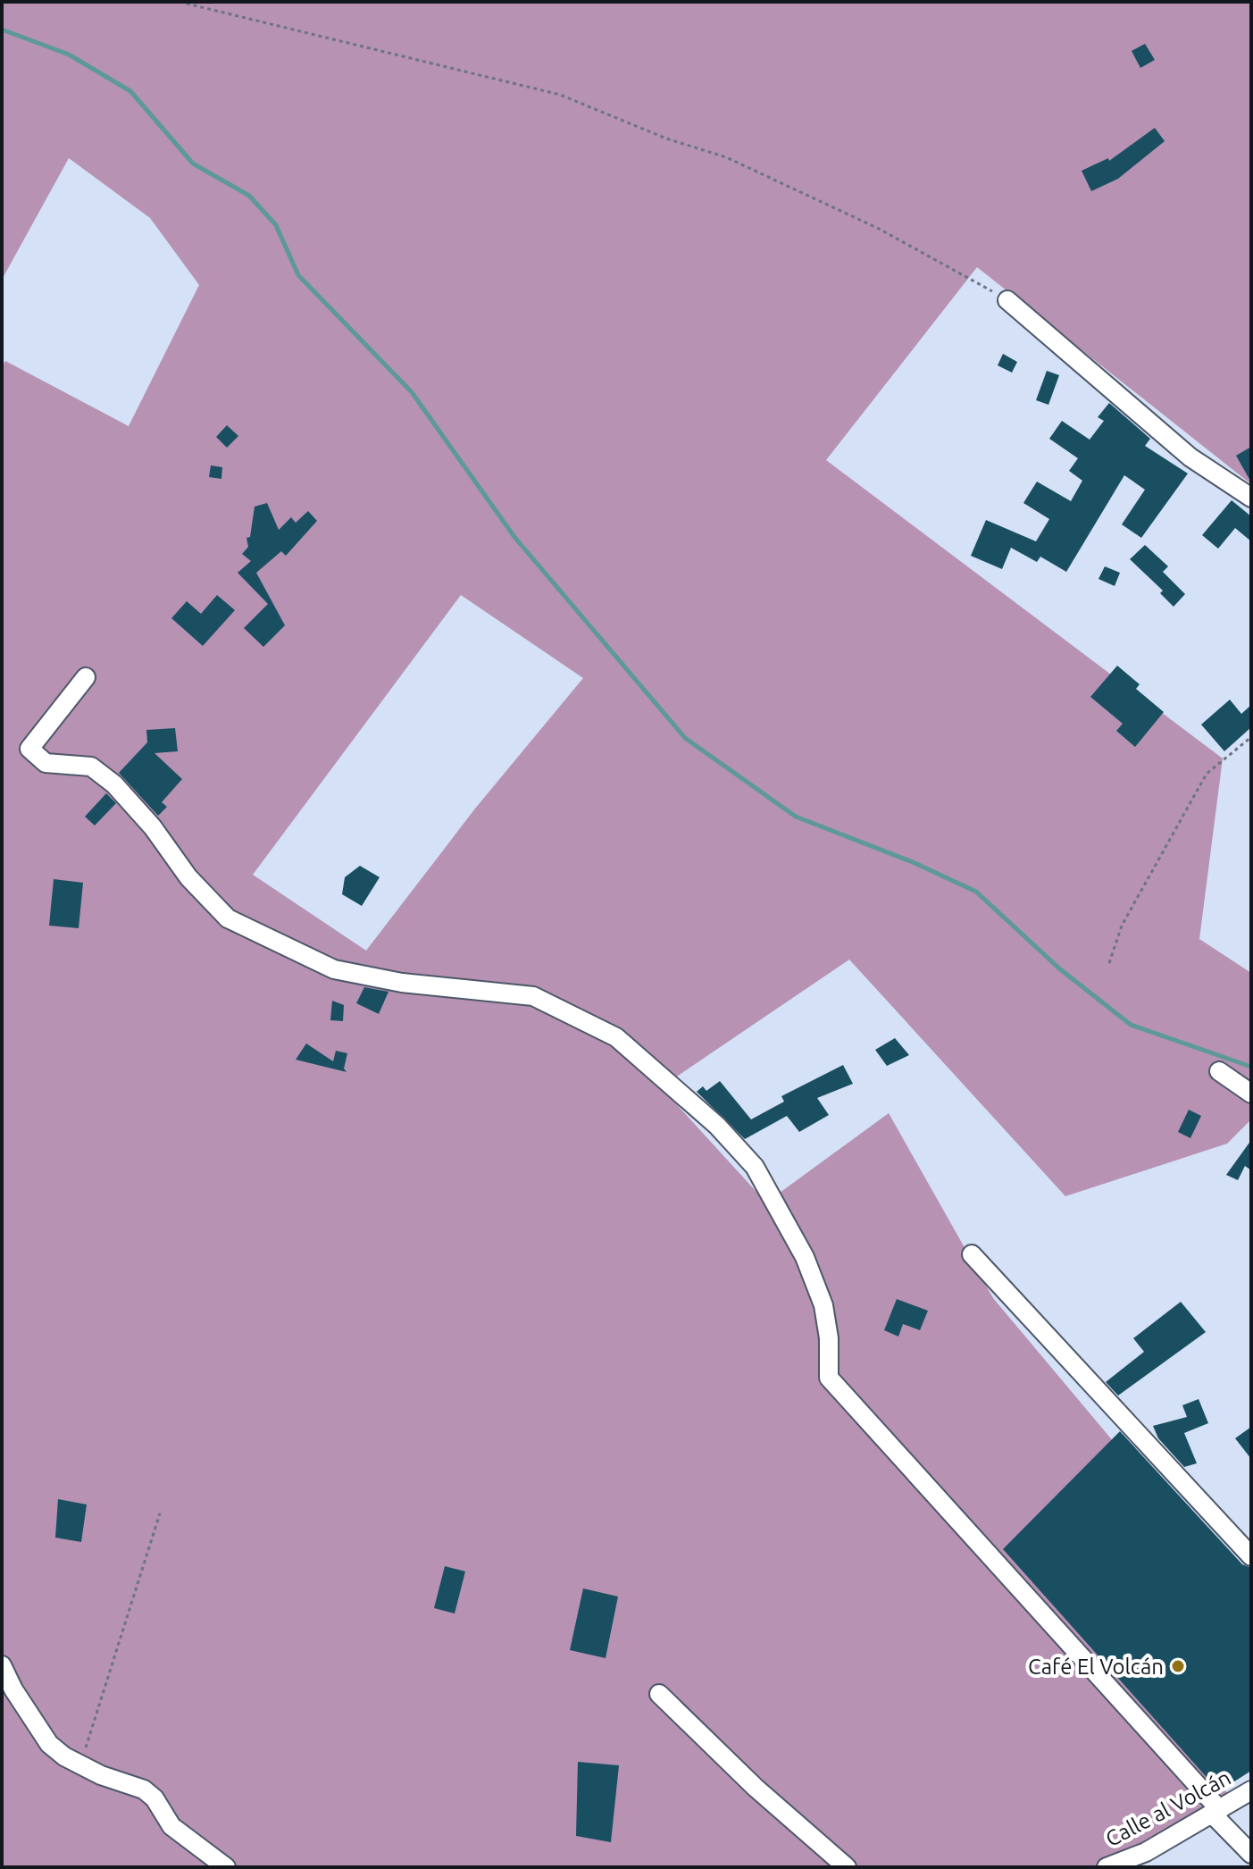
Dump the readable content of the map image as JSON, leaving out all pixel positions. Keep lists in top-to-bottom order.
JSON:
{
  "streets": {
    "street": ["Calle al Volcán"]
  },
  "places": ["Café El Volcán"]
}
